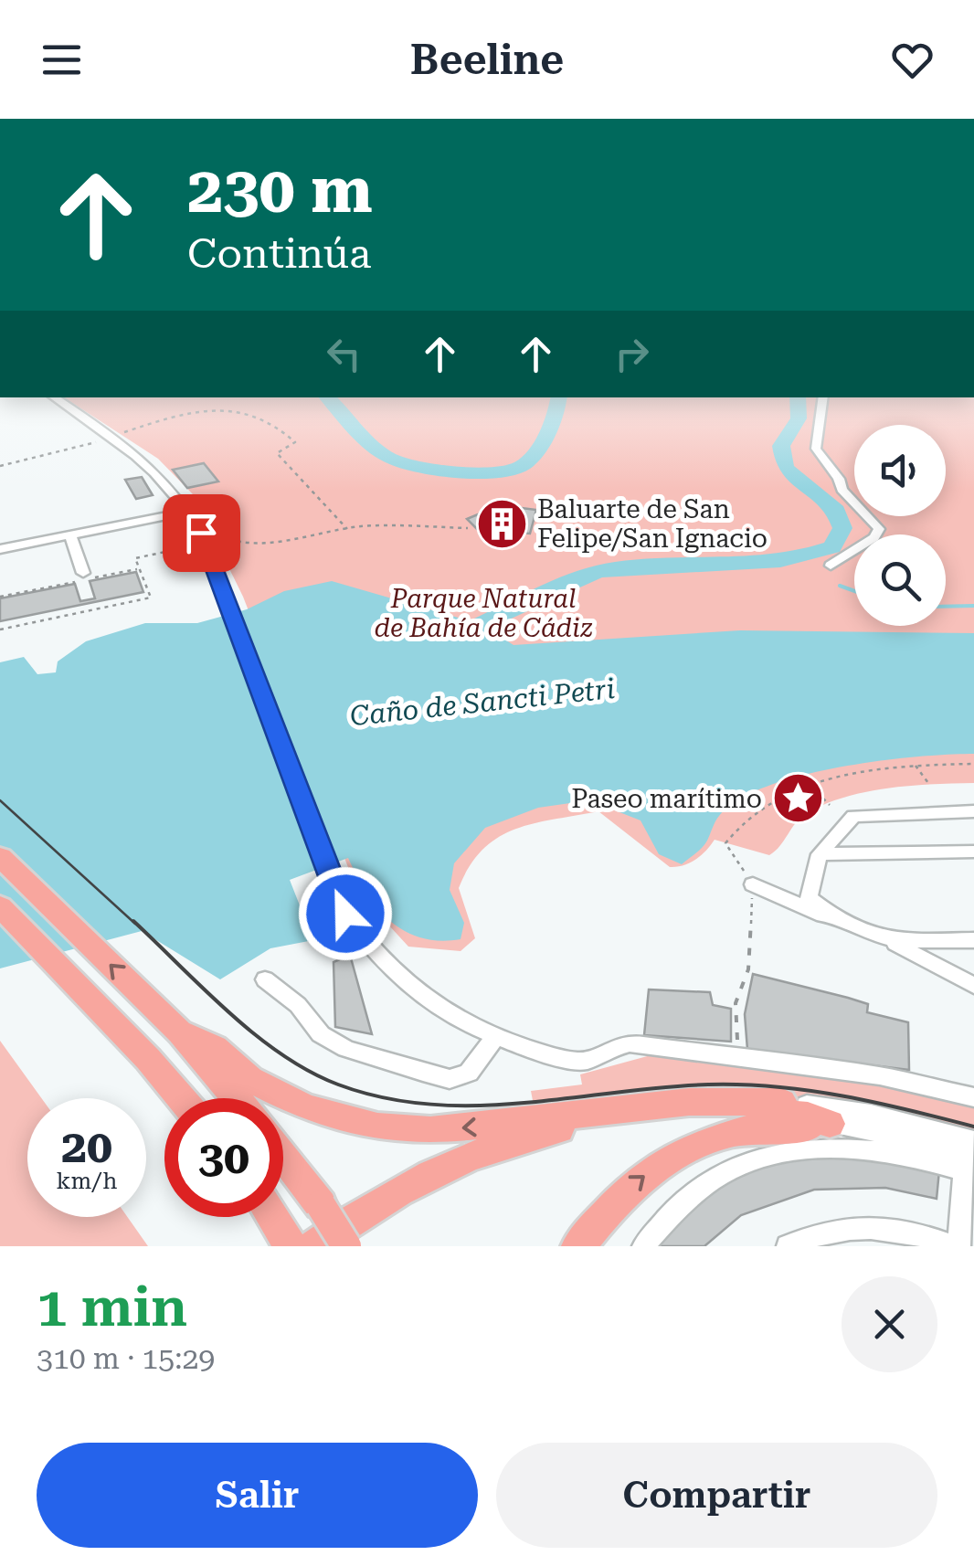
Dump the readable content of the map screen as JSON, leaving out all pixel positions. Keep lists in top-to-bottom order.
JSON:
{
  "water": ["Caño de Sancti Petri"],
  "parks": ["Parque Natural de Bahía de Cádiz"],
  "places": {
    "building": ["Baluarte de San Felipe/San Ignacio"],
    "place": ["Paseo marítimo"]
  },
  "page": {
    "header": "Beeline",
    "turn": ["230 m", "Continúa"],
    "speed": "20 km/h",
    "limit": "30",
    "heading": ["1 min", "310 m · 15:29"],
    "buttons": ["Salir", "Compartir"]
  }
}
